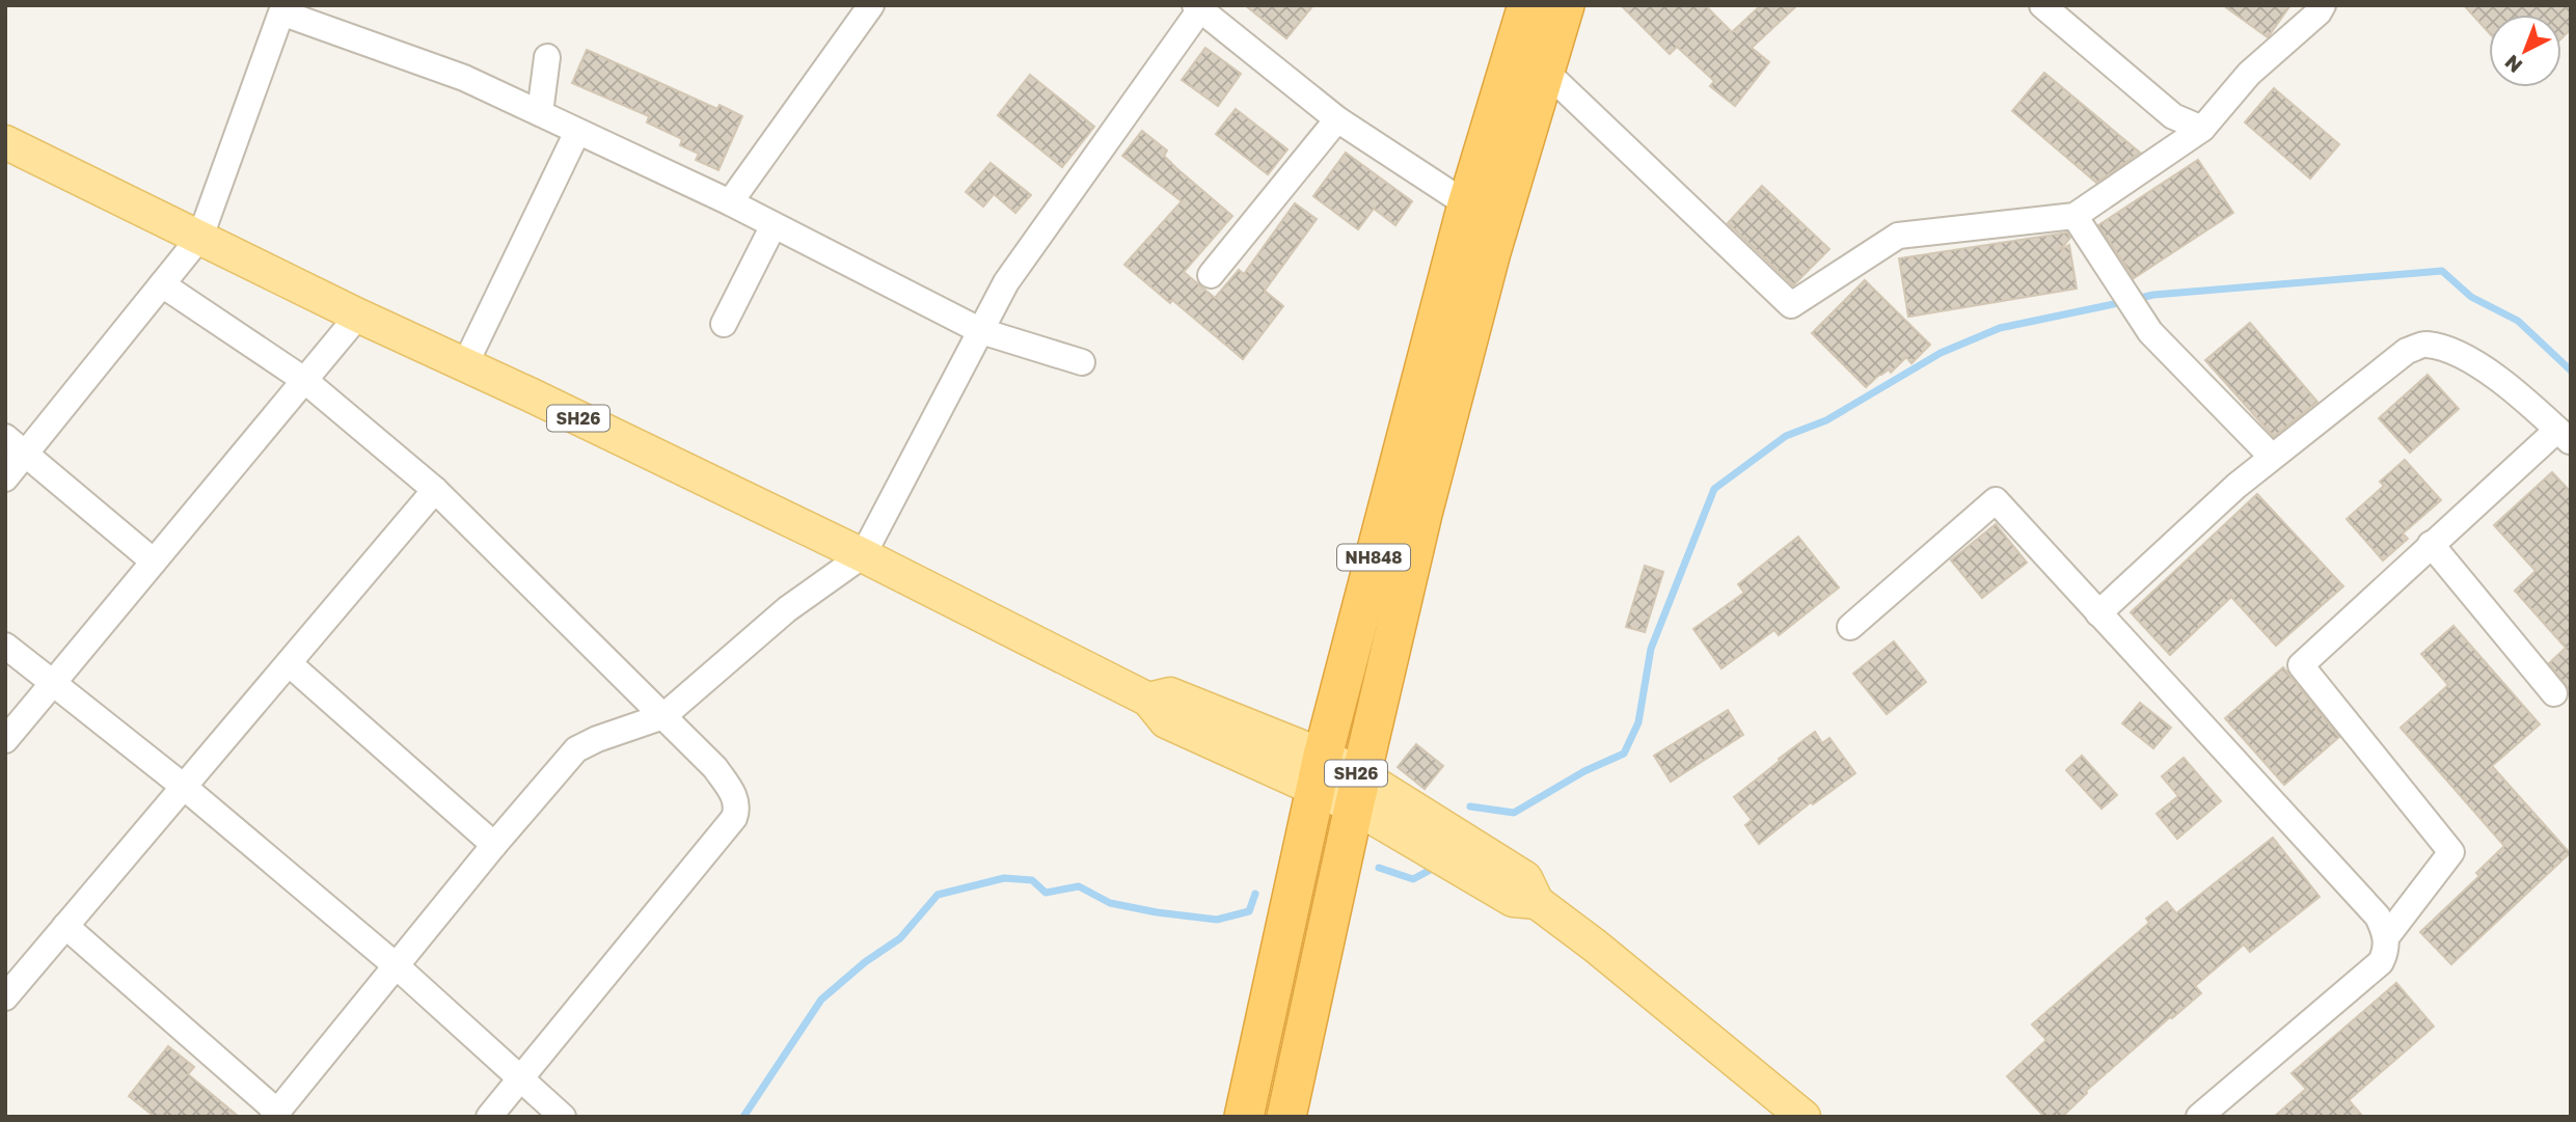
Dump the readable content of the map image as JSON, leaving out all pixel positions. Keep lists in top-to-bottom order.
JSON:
{
  "streets": {
    "highway": ["NH848"],
    "main road": ["SH26"]
  },
  "crossings": [
    ["SH26", "NH848"]
  ],
  "north": "bottom left"
}
